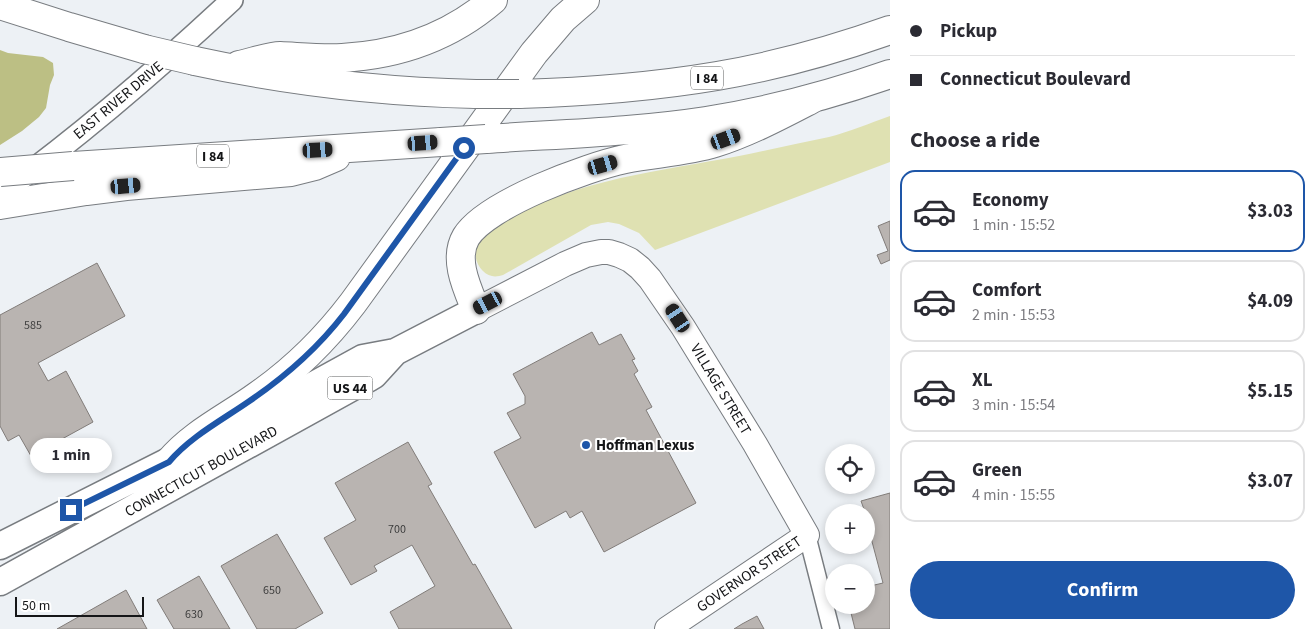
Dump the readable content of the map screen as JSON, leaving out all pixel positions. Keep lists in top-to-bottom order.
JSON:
{
  "streets": {
    "highway": ["I 84"],
    "main road": [
      "US 44",
      "VILLAGE STREET",
      "CONNECTICUT BOULEVARD",
      "GOVERNOR STREET"
    ],
    "street": ["EAST RIVER DRIVE"]
  },
  "crossings": [
    ["VILLAGE STREET", "CONNECTICUT BOULEVARD"],
    ["VILLAGE STREET", "GOVERNOR STREET"]
  ],
  "places": ["Hoffman Lexus"],
  "house_numbers": [
    "585",
    "700",
    "650",
    "630"
  ],
  "scale_bar": "50 m",
  "page": {
    "banner": ["Pickup", "Connecticut Boulevard"],
    "heading": "Choose a ride",
    "list": [
      {
        "name": "Economy",
        "note": "1 min · 15:52",
        "value": "$3.03"
      },
      {
        "name": "Comfort",
        "note": "2 min · 15:53",
        "value": "$4.09"
      },
      {
        "name": "XL",
        "note": "3 min · 15:54",
        "value": "$5.15"
      },
      {
        "name": "Green",
        "note": "4 min · 15:55",
        "value": "$3.07"
      }
    ],
    "bubble": "1 min",
    "map_buttons": ["+", "−"],
    "buttons": "Confirm",
    "scale": "50 m"
  }
}
